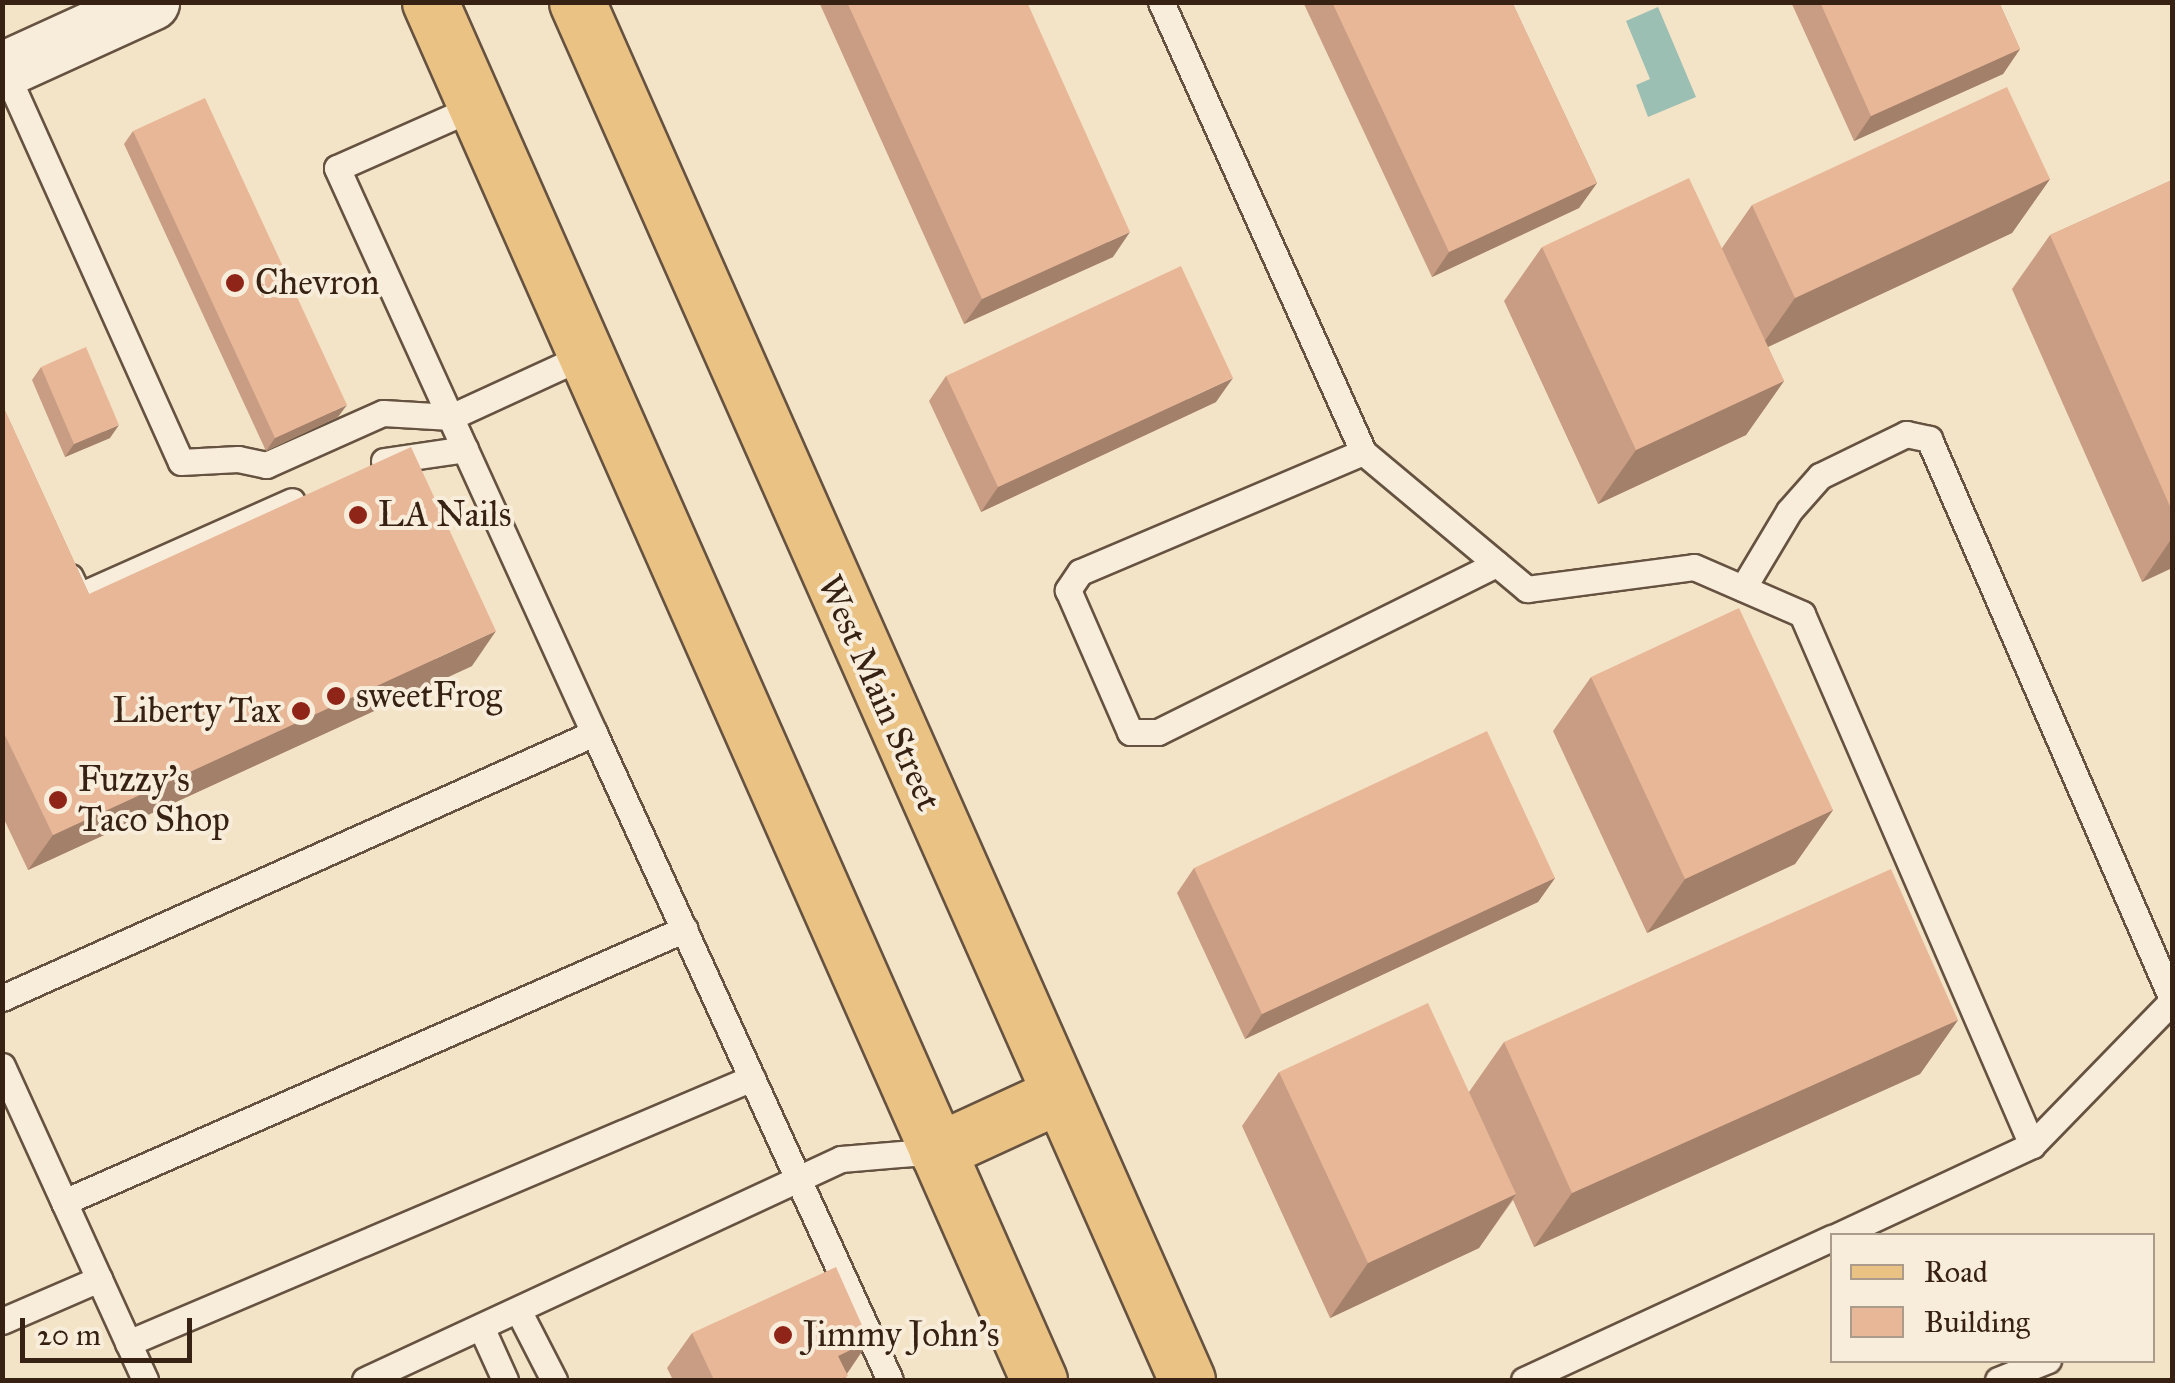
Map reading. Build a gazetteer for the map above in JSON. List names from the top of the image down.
{
  "streets": {
    "main road": ["West Main Street"]
  },
  "places": [
    "Chevron",
    "LA Nails",
    "sweetFrog",
    "Liberty Tax",
    "Fuzzy's Taco Shop",
    "Jimmy John's"
  ],
  "legend": ["Road", "Building"],
  "scale_bar": "20 m"
}
